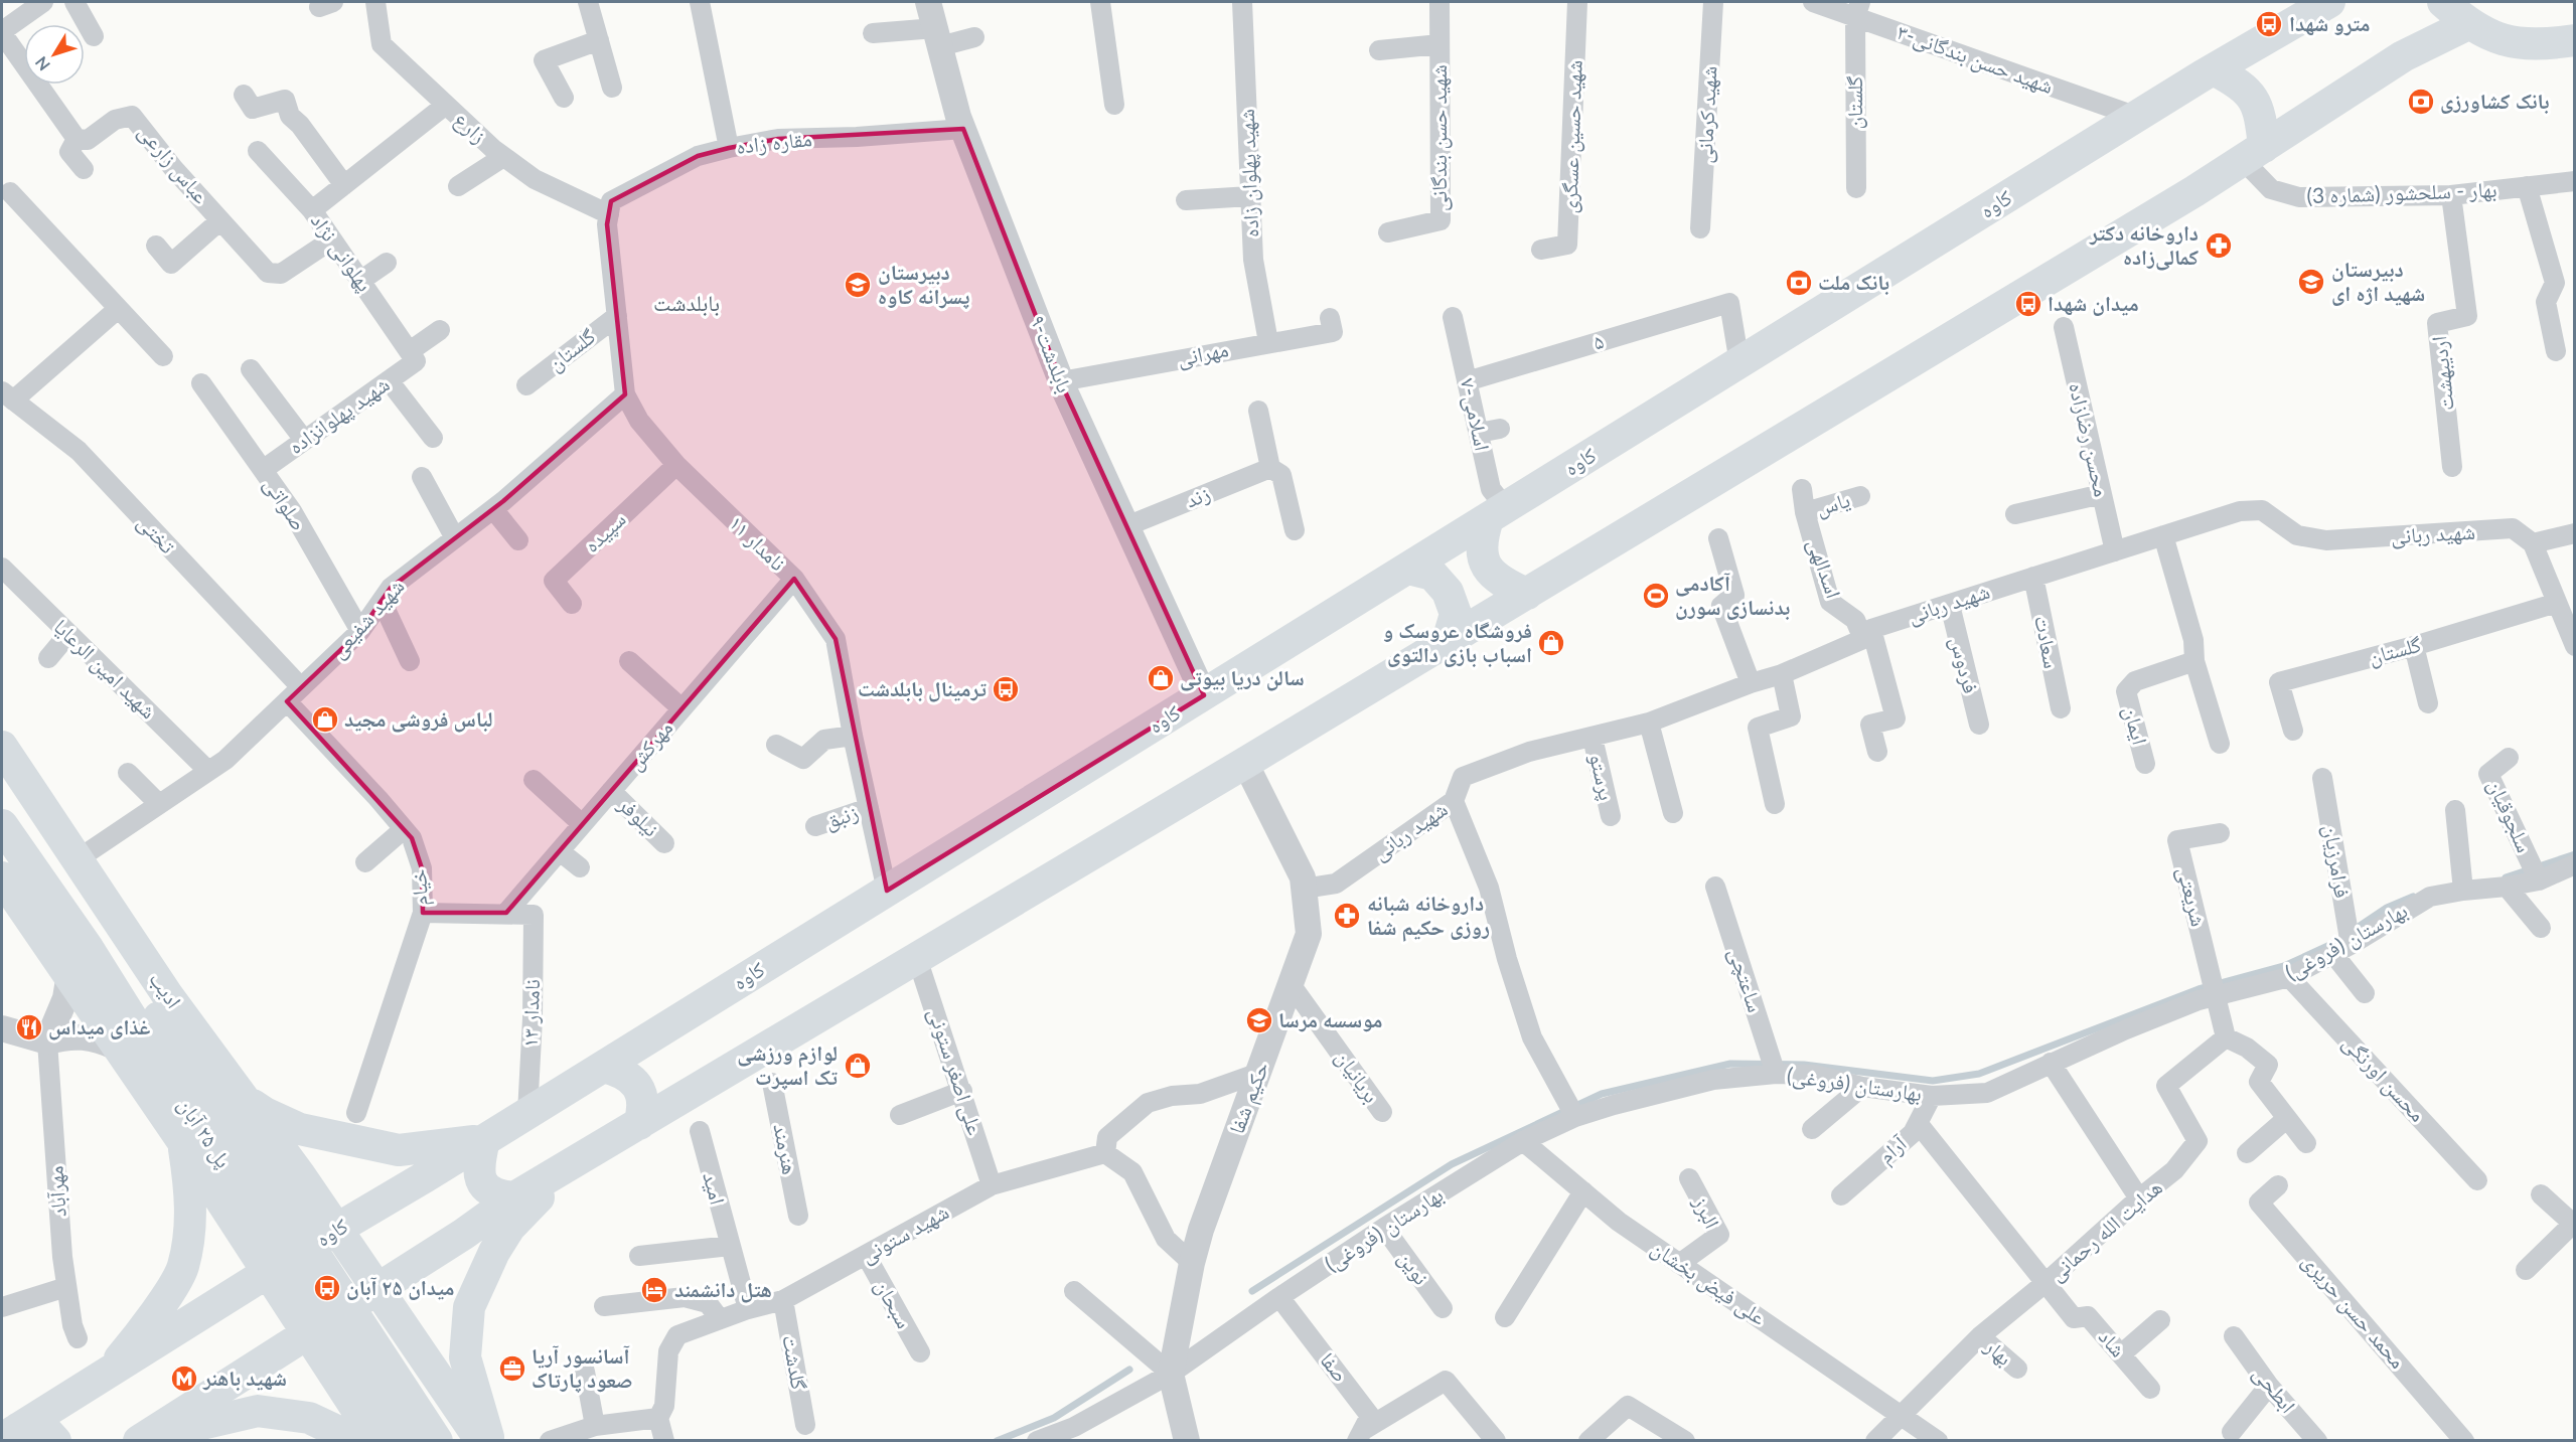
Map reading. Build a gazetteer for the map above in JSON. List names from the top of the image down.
{
  "streets": {
    "main road": ["کاوه", "ادیب", "پل ۲۵ آبان"],
    "street": [
      "۳-شهید حسن بندگانی",
      "گلستان",
      "شهید کرمانی",
      "زارع",
      "شهید حسین عسگری",
      "شهید حسن بندگانی",
      "مقاره زاده",
      "عباس زارعی",
      "شهید پهلوان زاده",
      "بهار - سلحشور (شماره 3)",
      "پهلوانی نژاد",
      "۵",
      "۹-بابلدشت",
      "مهرانی",
      "اردیبهشت",
      "۷-اسلامی",
      "شهید پهلوانزاده",
      "محسن رضازاده",
      "زند",
      "صلواتی",
      "یاس",
      "سپیده",
      "تختی",
      "شهید ربانی",
      "۱۱ نامدار",
      "اسدالهی",
      "شهید شفیعی",
      "سعادت",
      "فردوس",
      "شهید امین الرعایا",
      "ایمان",
      "مهرکش",
      "پرستو",
      "سلجوقیان",
      "نیلوفر",
      "زنبق",
      "فرامرزیان",
      "خیام",
      "شریعتی",
      "بهارستان (فروغی)",
      "ساعتچی",
      "۱۳ نامدار",
      "علی اصغر ستونی",
      "بریانیان",
      "محسن اورنگی",
      "حکیم شفا",
      "هنرمند",
      "آرام",
      "امید",
      "مهرآباد",
      "البرز",
      "هدایت الله رحمانی",
      "شهید ستونی",
      "نوین",
      "علی فیض بخشان",
      "سبحان",
      "محمد حسن حریری",
      "شاد",
      "بهار",
      "گلدشت",
      "صفا",
      "ابطحی"
    ]
  },
  "crossings": [
    ["۳-شهید حسن بندگانی", "گلستان"],
    ["۳-شهید حسن بندگانی", "کاوه"],
    ["گلستان", "۱۱ نامدار"],
    ["زارع", "مقاره زاده"],
    ["زارع", "۱۱ نامدار"],
    ["مقاره زاده", "۹-بابلدشت"],
    ["مقاره زاده", "۱۱ نامدار"],
    ["عباس زارعی", "پهلوانی نژاد"],
    ["شهید پهلوان زاده", "مهرانی"],
    ["بهار - سلحشور (شماره 3)", "اردیبهشت"],
    ["کاوه", "۵"],
    ["کاوه", "۹-بابلدشت"],
    ["کاوه", "۷-اسلامی"],
    ["کاوه", "۱۱ نامدار"],
    ["کاوه", "ادیب"],
    ["کاوه", "۱۳ نامدار"],
    ["پهلوانی نژاد", "شهید پهلوانزاده"],
    ["۵", "۷-اسلامی"],
    ["۹-بابلدشت", "مهرانی"],
    ["۹-بابلدشت", "زند"],
    ["شهید پهلوانزاده", "صلواتی"],
    ["محسن رضازاده", "شهید ربانی"],
    ["صلواتی", "شهید شفیعی"],
    ["یاس", "اسدالهی"],
    ["سپیده", "۱۱ نامدار"],
    ["تختی", "شهید شفیعی"],
    ["تختی", "خیام"],
    ["شهید ربانی", "اسدالهی"],
    ["شهید ربانی", "سعادت"],
    ["شهید ربانی", "فردوس"],
    ["شهید ربانی", "پرستو"],
    ["شهید ربانی", "حکیم شفا"],
    ["۱۱ نامدار", "شهید شفیعی"],
    ["۱۱ نامدار", "مهرکش"],
    ["۱۱ نامدار", "زنبق"],
    ["شهید شفیعی", "شهید امین الرعایا"],
    ["شهید شفیعی", "خیام"],
    ["شهید شفیعی", "ادیب"],
    ["مهرکش", "نیلوفر"],
    ["مهرکش", "۱۳ نامدار"],
    ["سلجوقیان", "بهارستان (فروغی)"],
    ["فرامرزیان", "بهارستان (فروغی)"],
    ["شریعتی", "بهارستان (فروغی)"],
    ["بهارستان (فروغی)", "ساعتچی"],
    ["بهارستان (فروغی)", "محسن اورنگی"],
    ["بهارستان (فروغی)", "حکیم شفا"],
    ["بهارستان (فروغی)", "آرام"],
    ["بهارستان (فروغی)", "نوین"],
    ["بهارستان (فروغی)", "علی فیض بخشان"],
    ["بهارستان (فروغی)", "صفا"],
    ["علی اصغر ستونی", "شهید ستونی"],
    ["بریانیان", "حکیم شفا"],
    ["امید", "شهید ستونی"],
    ["البرز", "علی فیض بخشان"],
    ["هدایت الله رحمانی", "علی فیض بخشان"],
    ["هدایت الله رحمانی", "شاد"],
    ["هدایت الله رحمانی", "بهار"],
    ["شهید ستونی", "سبحان"],
    ["شهید ستونی", "گلدشت"]
  ],
  "districts": ["بابلدشت"],
  "places": {
    "bus stop": [
      "مترو شهدا",
      "میدان شهدا",
      "ترمینال بابلدشت",
      "میدان ۲۵ آبان"
    ],
    "bank": ["بانک کشاورزی", "بانک ملت"],
    "pharmacy": ["داروخانه دکتر کمالی‌زاده", "داروخانه شبانه‌ روزی حکیم شفا"],
    "school or university": ["دبیرستان شهید اژه ای", "دبیرستان پسرانه کاوه", "موسسه مرسا"],
    "sports": ["آکادمی بدنسازی سورن"],
    "shop": [
      "فروشگاه عروسک و اسباب بازی دالتوی",
      "سالن دریا بیوتی",
      "لباس فروشی مجید",
      "لوازم ورزشی تک اسپرت"
    ],
    "restaurant": ["غذای میداس"],
    "hotel": ["هتل دانشمند"],
    "office": ["آسانسور آریا صعود پارتاک"],
    "metro station": ["شهید باهنر"]
  },
  "north": "bottom left"
}
